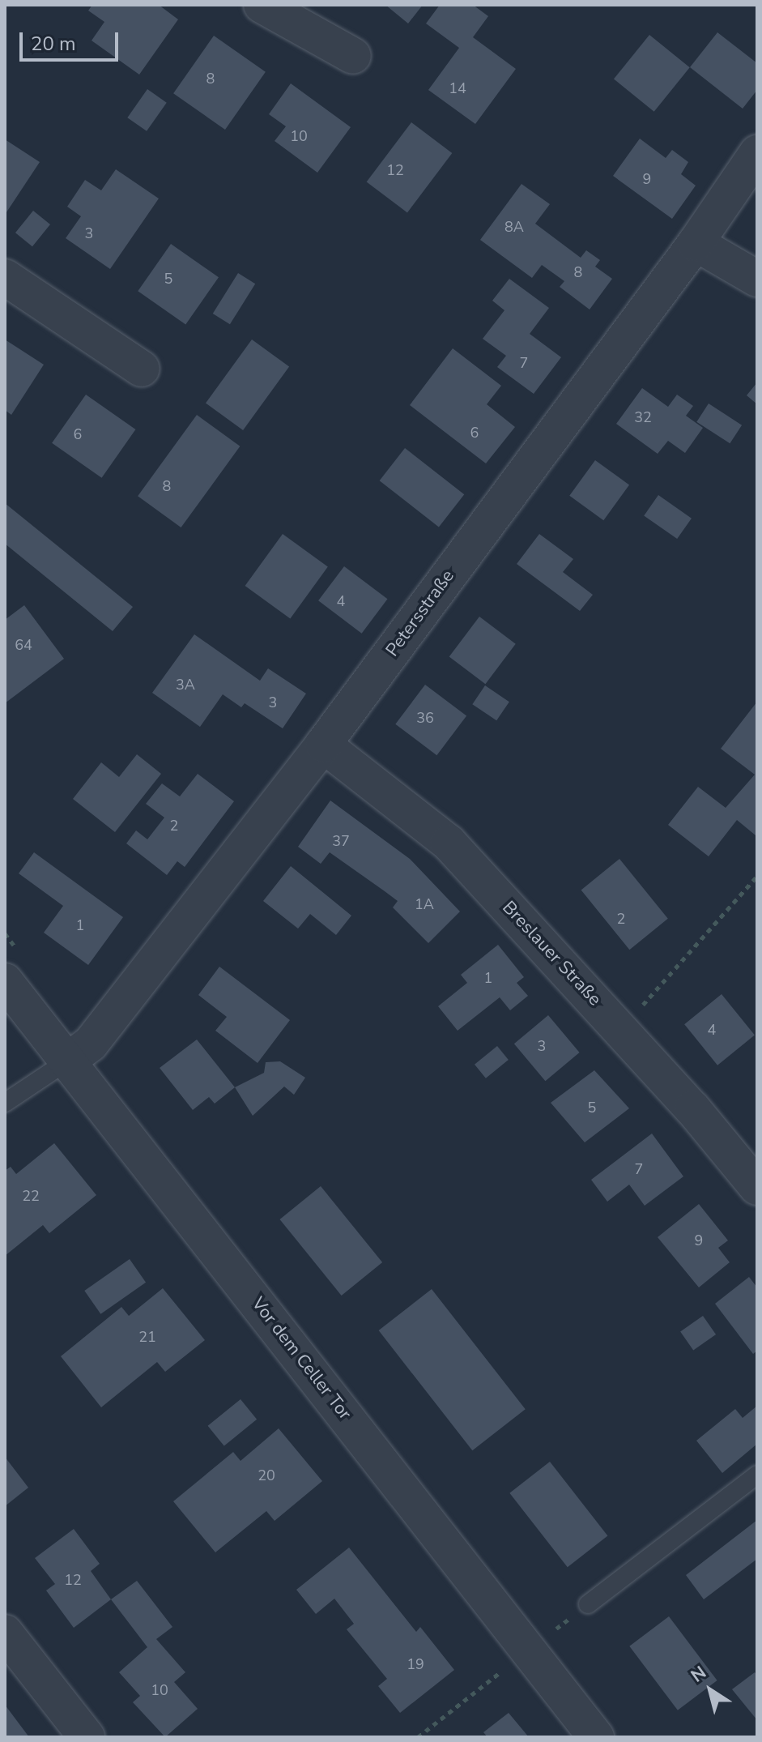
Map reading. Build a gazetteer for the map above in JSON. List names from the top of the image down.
{
  "streets": {
    "street": ["Petersstraße", "Breslauer Straße", "Vor dem Celler Tor"]
  },
  "crossings": [
    ["Petersstraße", "Breslauer Straße"],
    ["Petersstraße", "Vor dem Celler Tor"]
  ],
  "house_numbers": [
    "8",
    "14",
    "10",
    "12",
    "9",
    "8A",
    "3",
    "8",
    "5",
    "7",
    "32",
    "6",
    "6",
    "8",
    "4",
    "64",
    "3A",
    "3",
    "36",
    "2",
    "37",
    "1A",
    "2",
    "1",
    "1",
    "4",
    "3",
    "5",
    "7",
    "22",
    "9",
    "21",
    "20",
    "12",
    "19",
    "10"
  ],
  "scale_bar": "20 m",
  "north": "top left"
}
